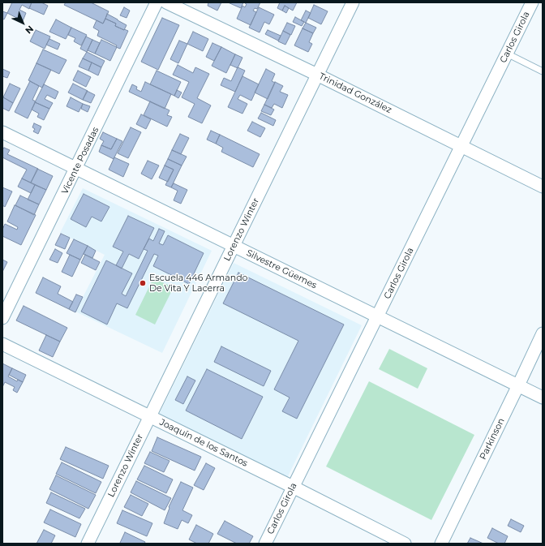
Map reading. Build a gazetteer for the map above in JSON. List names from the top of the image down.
{
  "streets": {
    "street": [
      "Carlos Girola",
      "Trinidad González",
      "Vicente Posadas",
      "Lorenzo Winter",
      "Silvestre Güemes",
      "Parkinson",
      "Joaquín de los Santos"
    ]
  },
  "crossings": [
    ["Carlos Girola", "Trinidad González"],
    ["Carlos Girola", "Silvestre Güemes"],
    ["Carlos Girola", "Joaquín de los Santos"],
    ["Trinidad González", "Lorenzo Winter"],
    ["Vicente Posadas", "Silvestre Güemes"],
    ["Lorenzo Winter", "Silvestre Güemes"],
    ["Lorenzo Winter", "Joaquín de los Santos"],
    ["Silvestre Güemes", "Parkinson"]
  ],
  "places": ["Escuela 446 Armando De Vita Y Lacerra"],
  "north": "bottom right"
}
